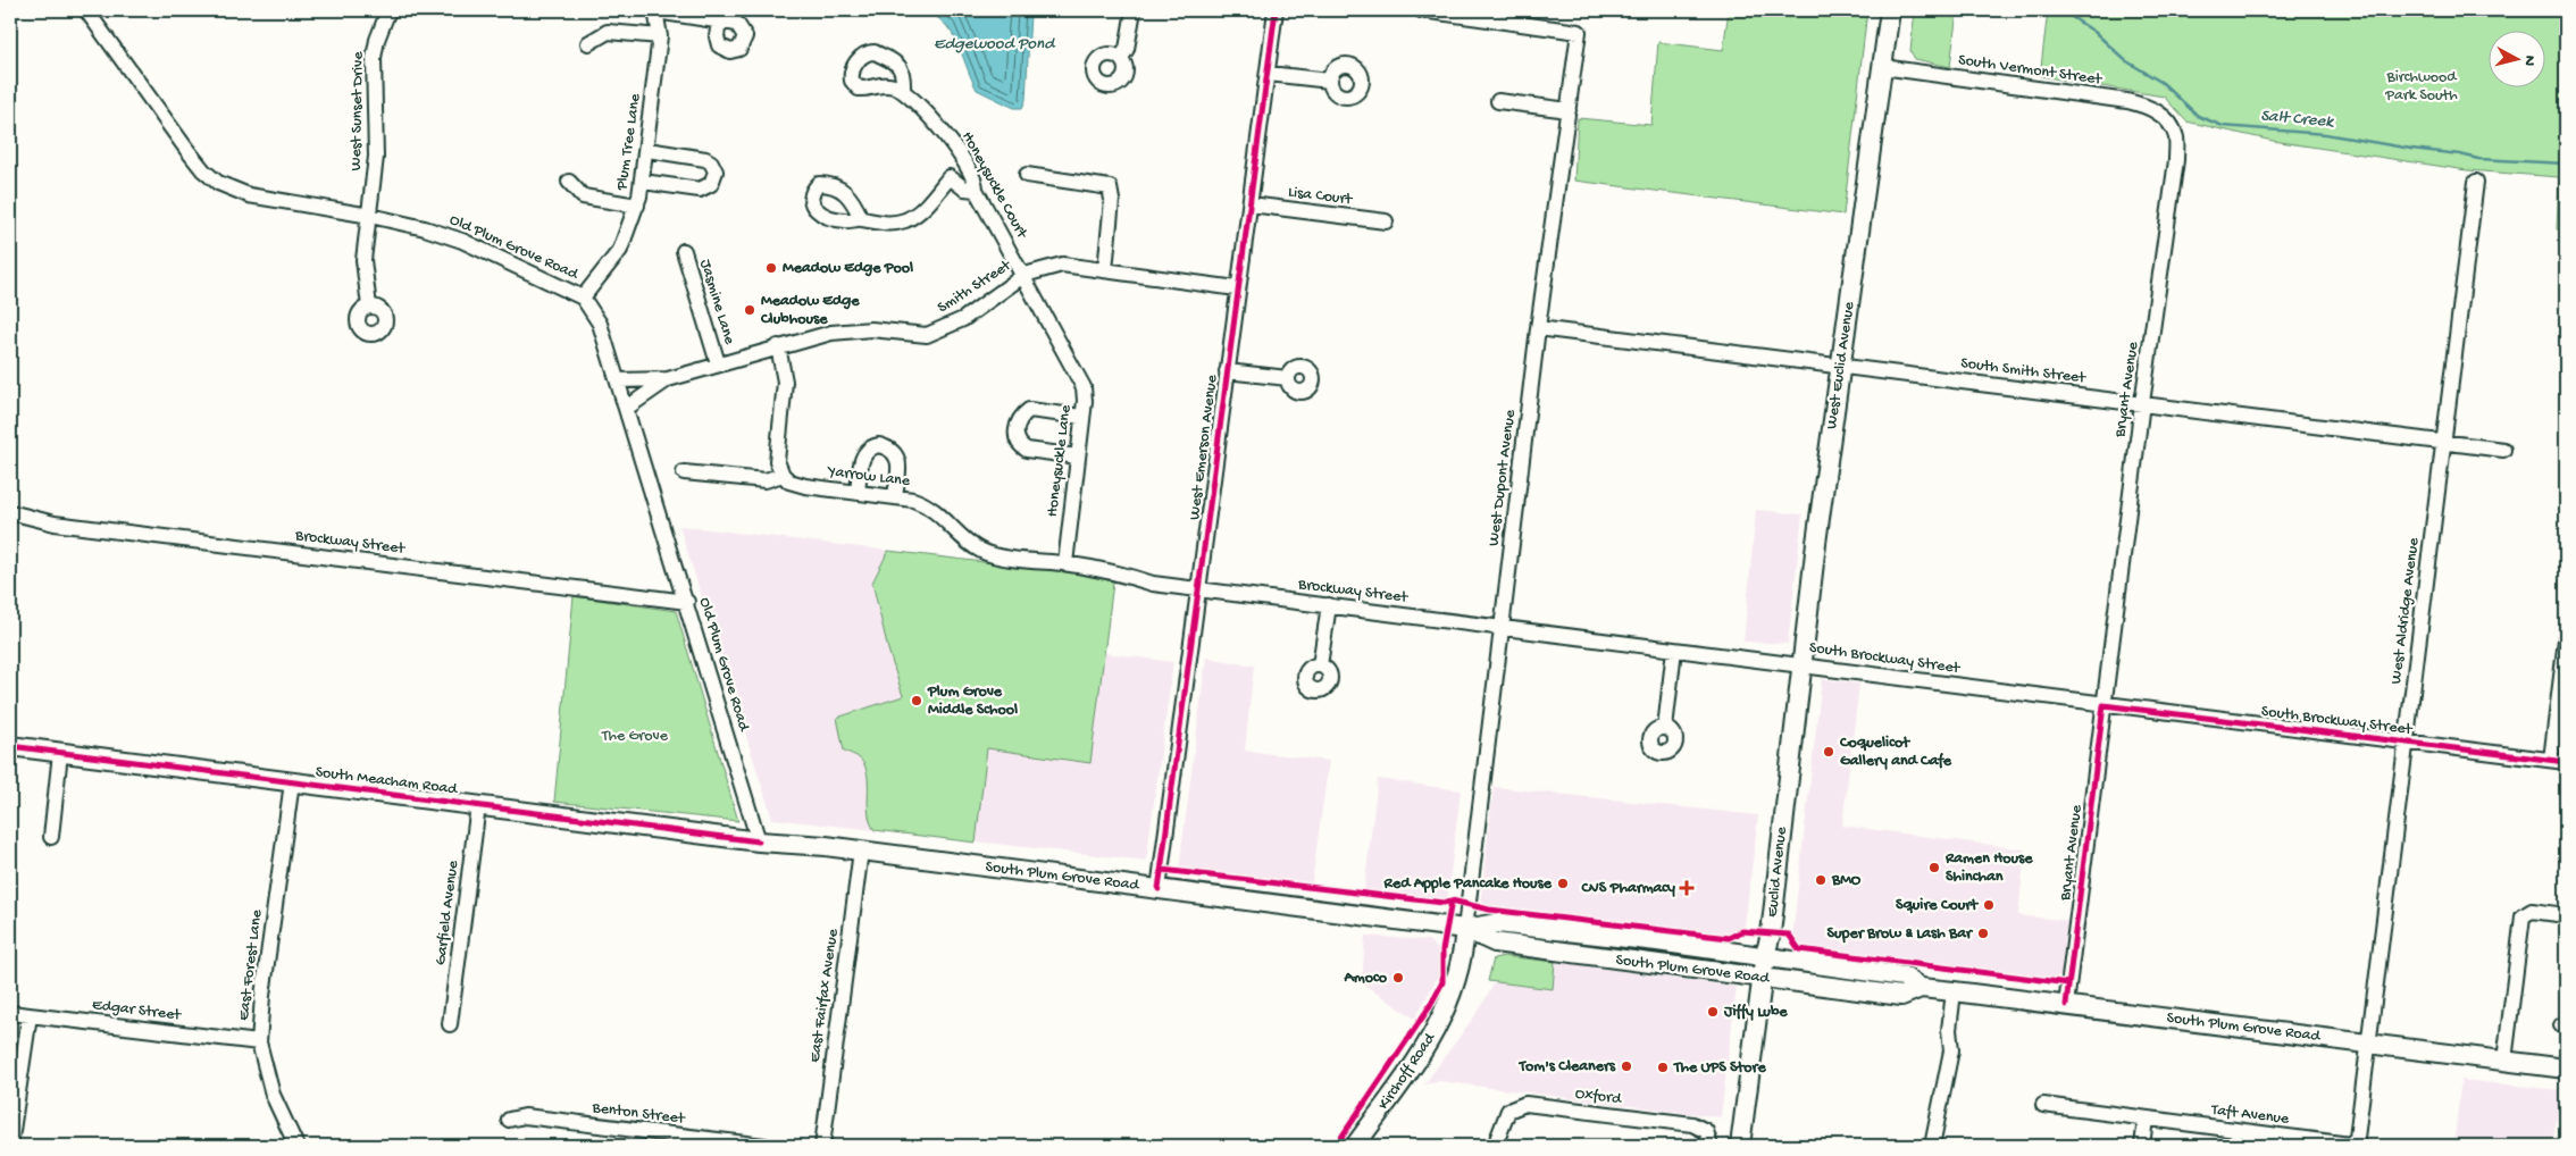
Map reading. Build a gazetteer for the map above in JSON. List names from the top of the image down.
{
  "streets": {
    "main road": [
      "West Euclid Avenue",
      "South Meacham Road",
      "Euclid Avenue",
      "South Plum Grove Road",
      "Kirchoff Road"
    ],
    "street": [
      "South Vermont Street",
      "West Sunset Drive",
      "Plum Tree Lane",
      "Honeysuckle Court",
      "Lisa Court",
      "Old Plum Grove Road",
      "Smith Street",
      "Jasmine Lane",
      "South Smith Street",
      "Bryant Avenue",
      "West Emerson Avenue",
      "Honeysuckle Lane",
      "Yarrow Lane",
      "West Dupont Avenue",
      "Brockway Street",
      "West Aldridge Avenue",
      "South Brockway Street",
      "Garfield Avenue",
      "East Forest Lane",
      "East Fairfax Avenue",
      "Edgar Street",
      "Oxford",
      "Benton Street",
      "Taft Avenue"
    ]
  },
  "crossings": [
    ["South Vermont Street", "West Euclid Avenue"],
    ["South Vermont Street", "Bryant Avenue"],
    ["West Sunset Drive", "Old Plum Grove Road"],
    ["Plum Tree Lane", "Old Plum Grove Road"],
    ["Honeysuckle Court", "Smith Street"],
    ["Honeysuckle Court", "Honeysuckle Lane"],
    ["Lisa Court", "West Emerson Avenue"],
    ["Old Plum Grove Road", "Smith Street"],
    ["Old Plum Grove Road", "Brockway Street"],
    ["Old Plum Grove Road", "South Meacham Road"],
    ["Old Plum Grove Road", "South Plum Grove Road"],
    ["Smith Street", "Jasmine Lane"],
    ["Smith Street", "West Emerson Avenue"],
    ["Smith Street", "Honeysuckle Lane"],
    ["West Euclid Avenue", "South Smith Street"],
    ["West Euclid Avenue", "South Brockway Street"],
    ["West Euclid Avenue", "Euclid Avenue"],
    ["South Smith Street", "Bryant Avenue"],
    ["South Smith Street", "West Dupont Avenue"],
    ["South Smith Street", "West Aldridge Avenue"],
    ["Bryant Avenue", "South Brockway Street"],
    ["Bryant Avenue", "South Plum Grove Road"],
    ["West Emerson Avenue", "Yarrow Lane"],
    ["West Emerson Avenue", "Brockway Street"],
    ["West Emerson Avenue", "South Plum Grove Road"],
    ["Honeysuckle Lane", "Yarrow Lane"],
    ["Yarrow Lane", "Brockway Street"],
    ["West Dupont Avenue", "Brockway Street"],
    ["West Dupont Avenue", "South Brockway Street"],
    ["West Dupont Avenue", "South Plum Grove Road"],
    ["West Dupont Avenue", "Kirchoff Road"],
    ["Brockway Street", "South Brockway Street"],
    ["West Aldridge Avenue", "South Brockway Street"],
    ["West Aldridge Avenue", "South Plum Grove Road"],
    ["West Aldridge Avenue", "Taft Avenue"],
    ["South Brockway Street", "Euclid Avenue"],
    ["South Meacham Road", "South Plum Grove Road"],
    ["South Meacham Road", "Garfield Avenue"],
    ["South Meacham Road", "East Forest Lane"],
    ["Euclid Avenue", "South Plum Grove Road"],
    ["South Plum Grove Road", "East Fairfax Avenue"],
    ["South Plum Grove Road", "Kirchoff Road"],
    ["South Plum Grove Road", "Taft Avenue"],
    ["East Forest Lane", "Edgar Street"]
  ],
  "water": ["Edgewood Pond", "Salt Creek"],
  "parks": ["Birchwood Park South", "The Grove"],
  "places": {
    "other": [
      "Meadow Edge Pool",
      "Meadow Edge Clubhouse",
      "Plum Grove Middle School",
      "Coquelicot Gallery and Cafe",
      "Ramen House Shinchan",
      "BMO",
      "Red Apple Pancake House",
      "Squire Court",
      "Super Brow & Lash Bar",
      "Amoco",
      "Jiffy Lube",
      "Tom's Cleaners",
      "The UPS Store"
    ],
    "health": ["CVS Pharmacy"]
  },
  "north": "right"
}
